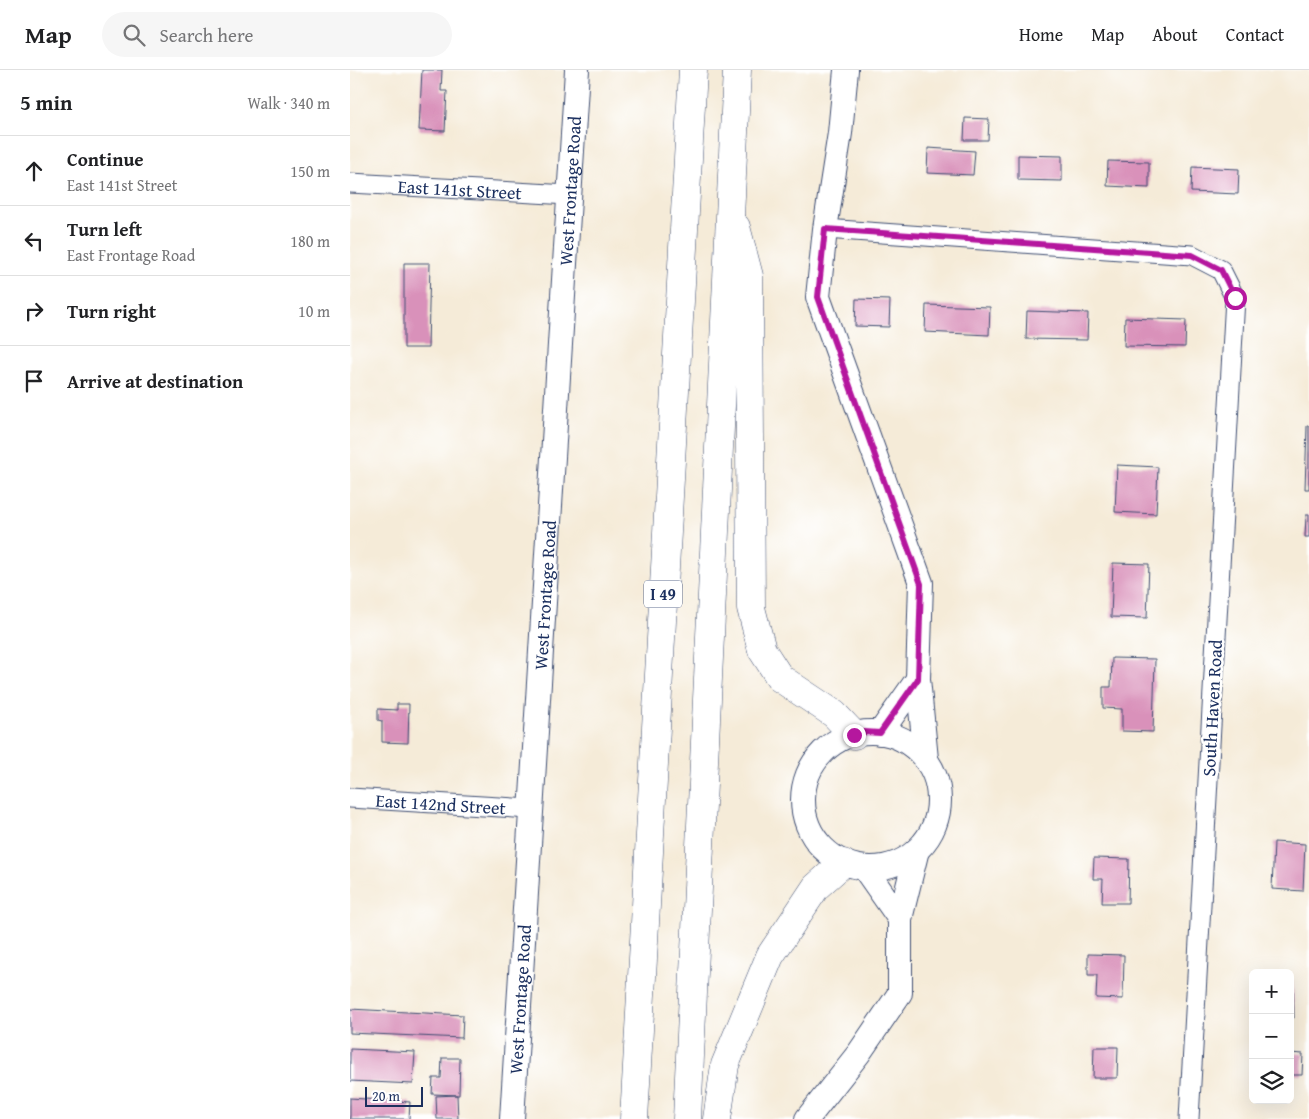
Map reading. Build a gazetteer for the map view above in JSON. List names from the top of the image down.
{
  "streets": {
    "highway": ["I 49"],
    "street": [
      "East 141st Street",
      "West Frontage Road",
      "South Haven Road",
      "East 142nd Street"
    ]
  },
  "crossings": [
    ["East 141st Street", "West Frontage Road"],
    ["West Frontage Road", "East 142nd Street"]
  ],
  "scale_bar": "20 m",
  "page": {
    "header": "Map",
    "search": "Search here",
    "nav": [
      "Home",
      "Map",
      "About",
      "Contact"
    ],
    "heading": ["5 min", "Walk · 340 m"],
    "list": [
      ["Continue", "East 141st Street", "150 m"],
      ["Turn left", "East Frontage Road", "180 m"],
      ["Turn right", "10 m"],
      "Arrive at destination"
    ],
    "map_buttons": ["+", "−"],
    "scale": "20 m"
  }
}
